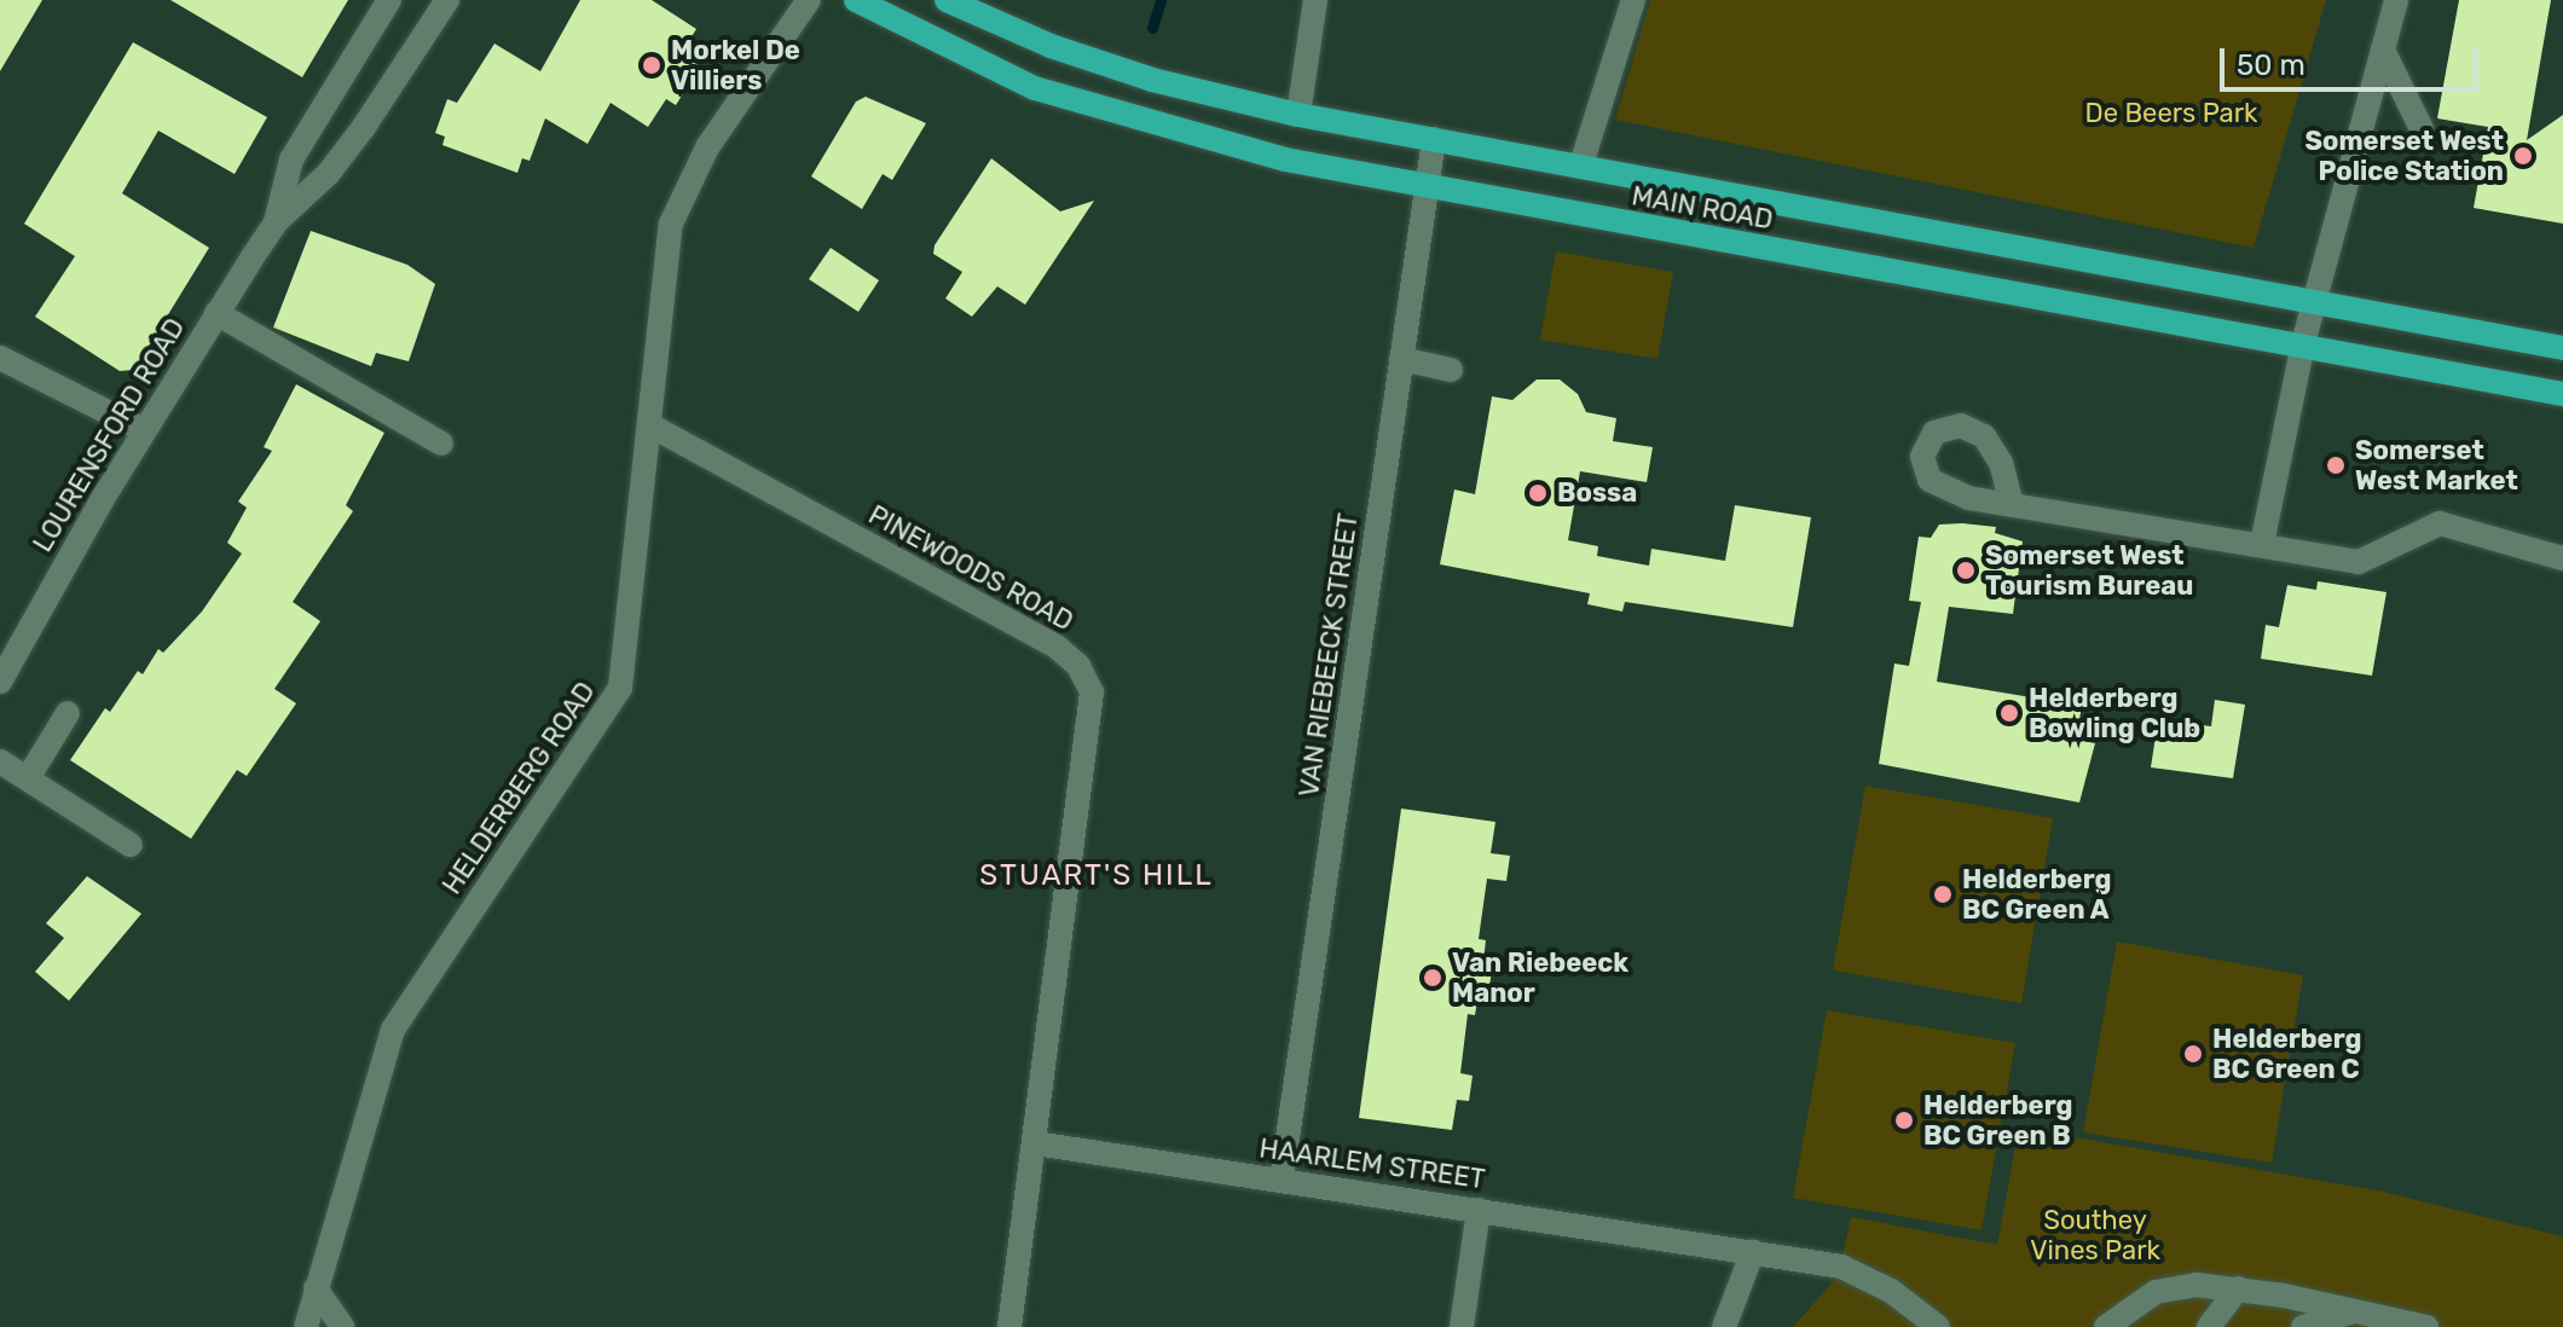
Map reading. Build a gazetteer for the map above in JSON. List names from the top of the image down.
{
  "streets": {
    "main road": ["MAIN ROAD"],
    "street": [
      "LOURENSFORD ROAD",
      "PINEWOODS ROAD",
      "VAN RIEBEECK STREET",
      "HELDERBERG ROAD",
      "HAARLEM STREET"
    ]
  },
  "crossings": [
    ["MAIN ROAD", "VAN RIEBEECK STREET"],
    ["PINEWOODS ROAD", "HELDERBERG ROAD"],
    ["PINEWOODS ROAD", "HAARLEM STREET"],
    ["VAN RIEBEECK STREET", "HAARLEM STREET"]
  ],
  "districts": ["STUART'S HILL"],
  "parks": ["De Beers Park", "Southey Vines Park"],
  "places": [
    "Morkel De Villiers",
    "Somerset West Police Station",
    "Somerset West Market",
    "Bossa",
    "Somerset West Tourism Bureau",
    "Helderberg Bowling Club",
    "Helderberg BC Green A",
    "Van Riebeeck Manor",
    "Helderberg BC Green C",
    "Helderberg BC Green B"
  ],
  "scale_bar": "50 m"
}
